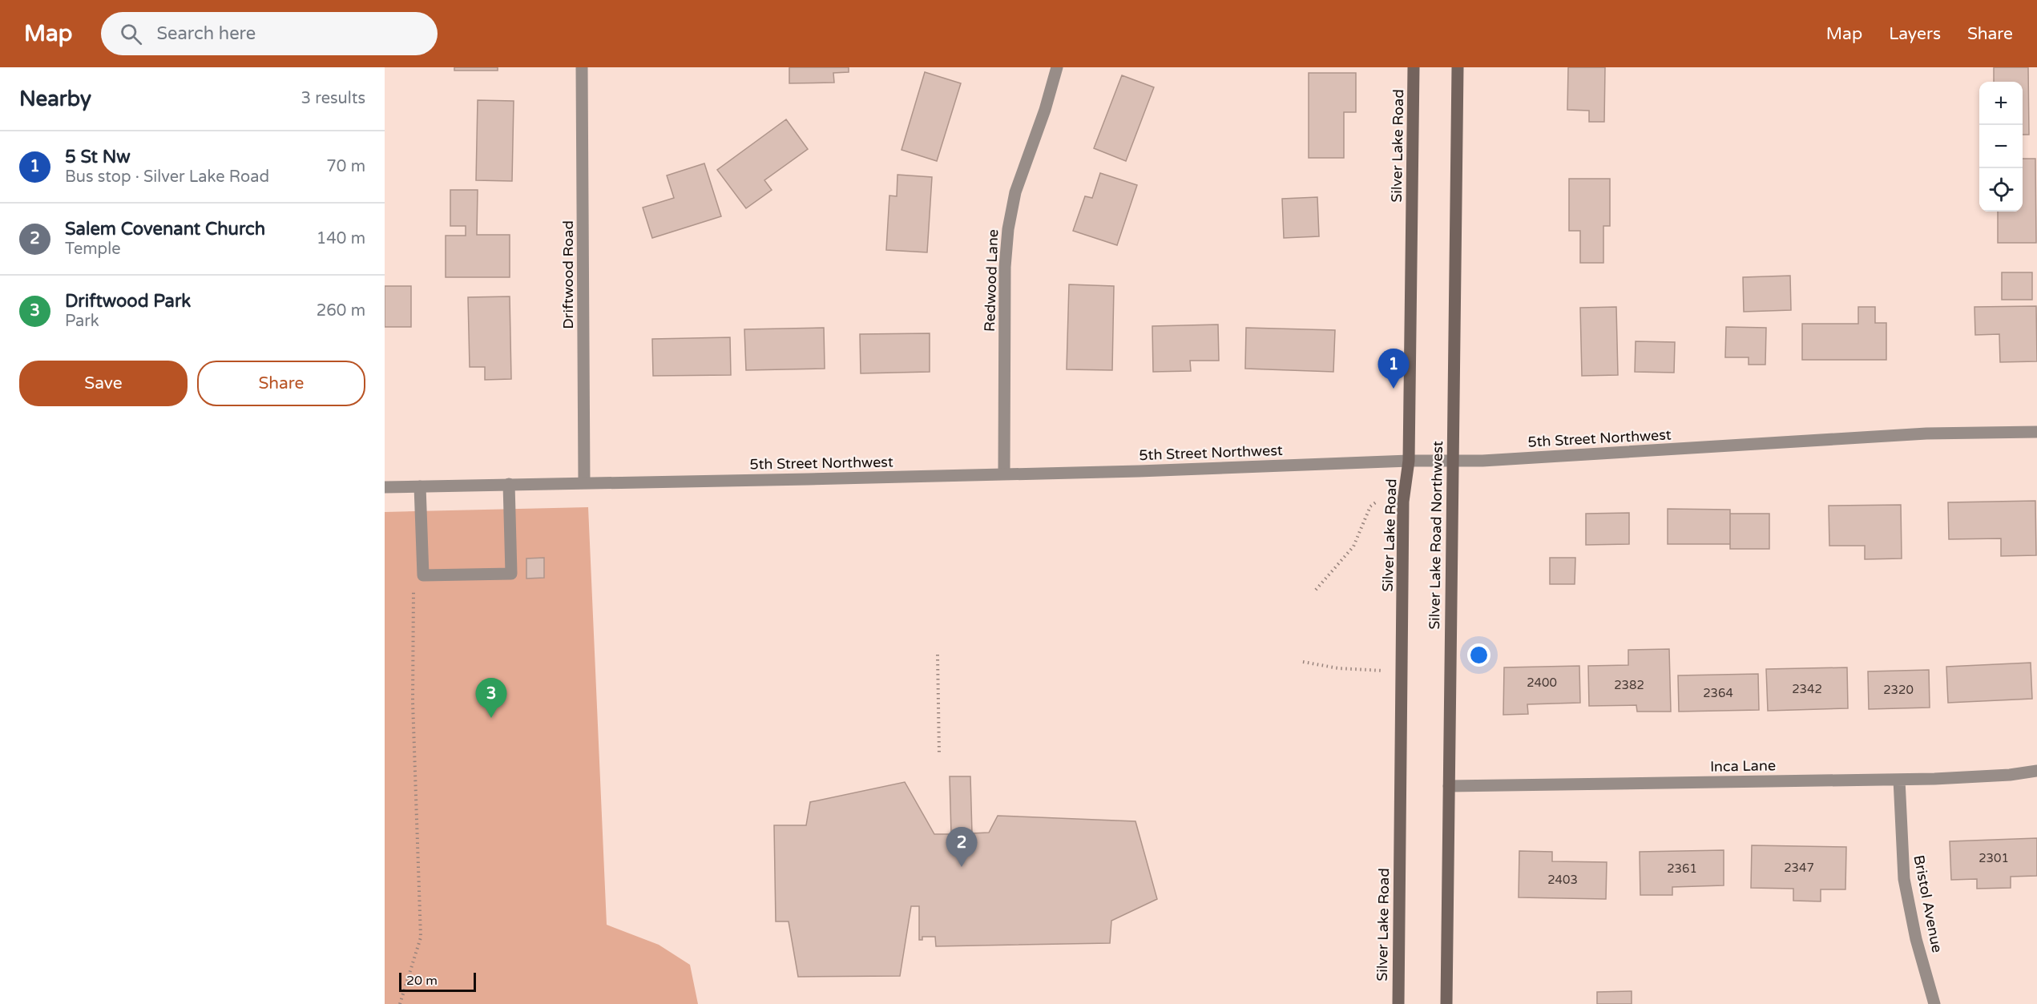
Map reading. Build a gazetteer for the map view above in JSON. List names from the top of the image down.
{
  "streets": {
    "main road": ["Silver Lake Road", "Silver Lake Road Northwest"],
    "street": [
      "Driftwood Road",
      "Redwood Lane",
      "5th Street Northwest",
      "Inca Lane",
      "Bristol Avenue"
    ]
  },
  "crossings": [
    ["Silver Lake Road", "5th Street Northwest"],
    ["Driftwood Road", "5th Street Northwest"],
    ["Redwood Lane", "5th Street Northwest"],
    ["5th Street Northwest", "Silver Lake Road Northwest"],
    ["Silver Lake Road Northwest", "Inca Lane"],
    ["Inca Lane", "Bristol Avenue"]
  ],
  "house_numbers": [
    "2400",
    "2382",
    "2342",
    "2320",
    "2364",
    "2301",
    "2347",
    "2361",
    "2403"
  ],
  "scale_bar": "20 m",
  "page": {
    "header": "Map",
    "search": "Search here",
    "nav": ["Map", "Layers", "Share"],
    "heading": ["Nearby", "3 results"],
    "map_buttons": ["+", "−"],
    "list": [
      {
        "mark": "1",
        "name": "5 St Nw",
        "note": "Bus stop · Silver Lake Road",
        "value": "70 m"
      },
      {
        "mark": "2",
        "name": "Salem Covenant Church",
        "note": "Temple",
        "value": "140 m"
      },
      {
        "mark": "3",
        "name": "Driftwood Park",
        "note": "Park",
        "value": "260 m"
      }
    ],
    "buttons": ["Save", "Share"],
    "pins": ["1", "3", "2"],
    "scale": "20 m"
  }
}
